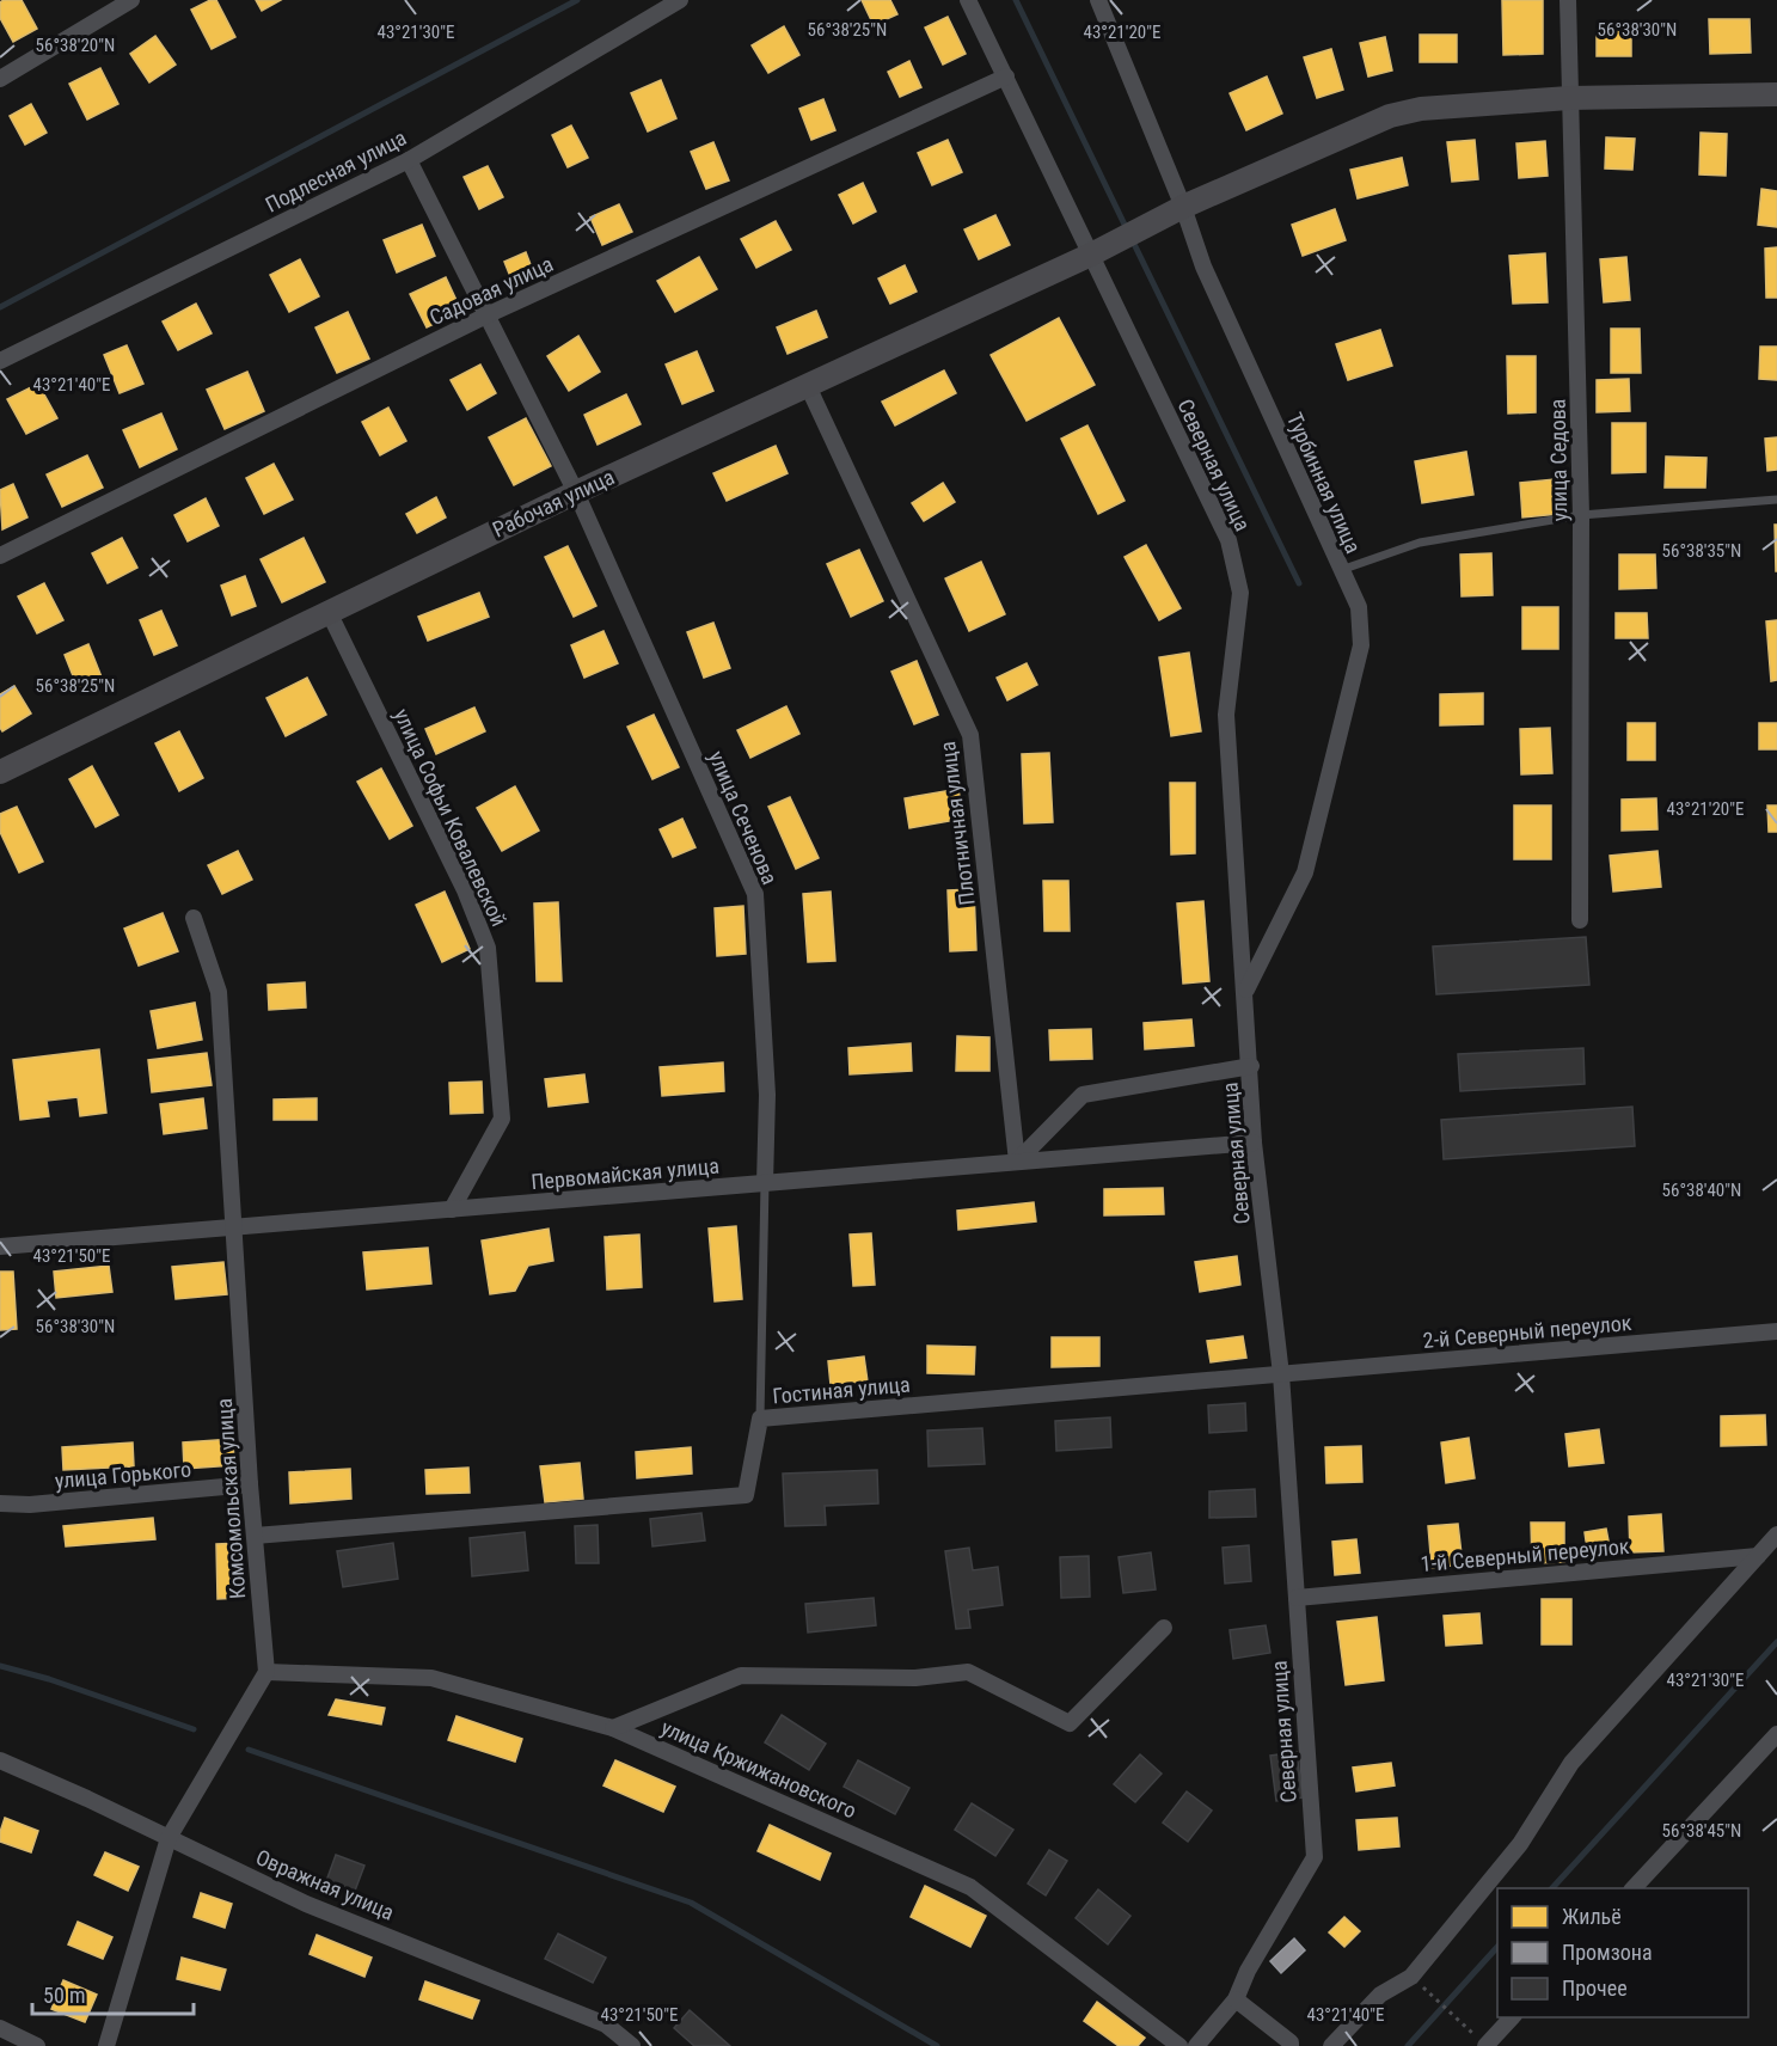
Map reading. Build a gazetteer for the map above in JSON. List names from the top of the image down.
{
  "streets": {
    "street": [
      "Подлесная улица",
      "Садовая улица",
      "улица Седова",
      "Северная улица",
      "Турбинная улица",
      "Рабочая улица",
      "улица Софьи Ковалевской",
      "улица Сеченова",
      "Плотничная улица",
      "Первомайская улица",
      "2-й Северный переулок",
      "Гостиная улица",
      "улица Горького",
      "Комсомольская улица",
      "1-й Северный переулок",
      "улица Кржижановского",
      "Овражная улица"
    ]
  },
  "crossings": [
    ["Подлесная улица", "улица Сеченова"],
    ["Садовая улица", "Северная улица"],
    ["Садовая улица", "улица Сеченова"],
    ["улица Седова", "Рабочая улица"],
    ["Северная улица", "Турбинная улица"],
    ["Северная улица", "Рабочая улица"],
    ["Северная улица", "Первомайская улица"],
    ["Северная улица", "2-й Северный переулок"],
    ["Северная улица", "Гостиная улица"],
    ["Северная улица", "1-й Северный переулок"],
    ["Турбинная улица", "Рабочая улица"],
    ["Рабочая улица", "улица Софьи Ковалевской"],
    ["Рабочая улица", "улица Сеченова"],
    ["Рабочая улица", "Плотничная улица"],
    ["улица Софьи Ковалевской", "Первомайская улица"],
    ["улица Сеченова", "Первомайская улица"],
    ["Плотничная улица", "Первомайская улица"],
    ["Первомайская улица", "Комсомольская улица"],
    ["2-й Северный переулок", "Гостиная улица"],
    ["Гостиная улица", "Комсомольская улица"],
    ["улица Горького", "Комсомольская улица"],
    ["Комсомольская улица", "улица Кржижановского"]
  ],
  "legend": ["Жильё", "Промзона", "Прочее"],
  "scale_bar": "50 m",
  "coordinates": [
    "56°38'25\"N",
    "56°38'30\"N",
    "43°21'30\"E",
    "43°21'20\"E",
    "56°38'20\"N",
    "43°21'40\"E",
    "56°38'35\"N",
    "56°38'40\"N",
    "43°21'50\"E",
    "56°38'45\"N"
  ]
}
